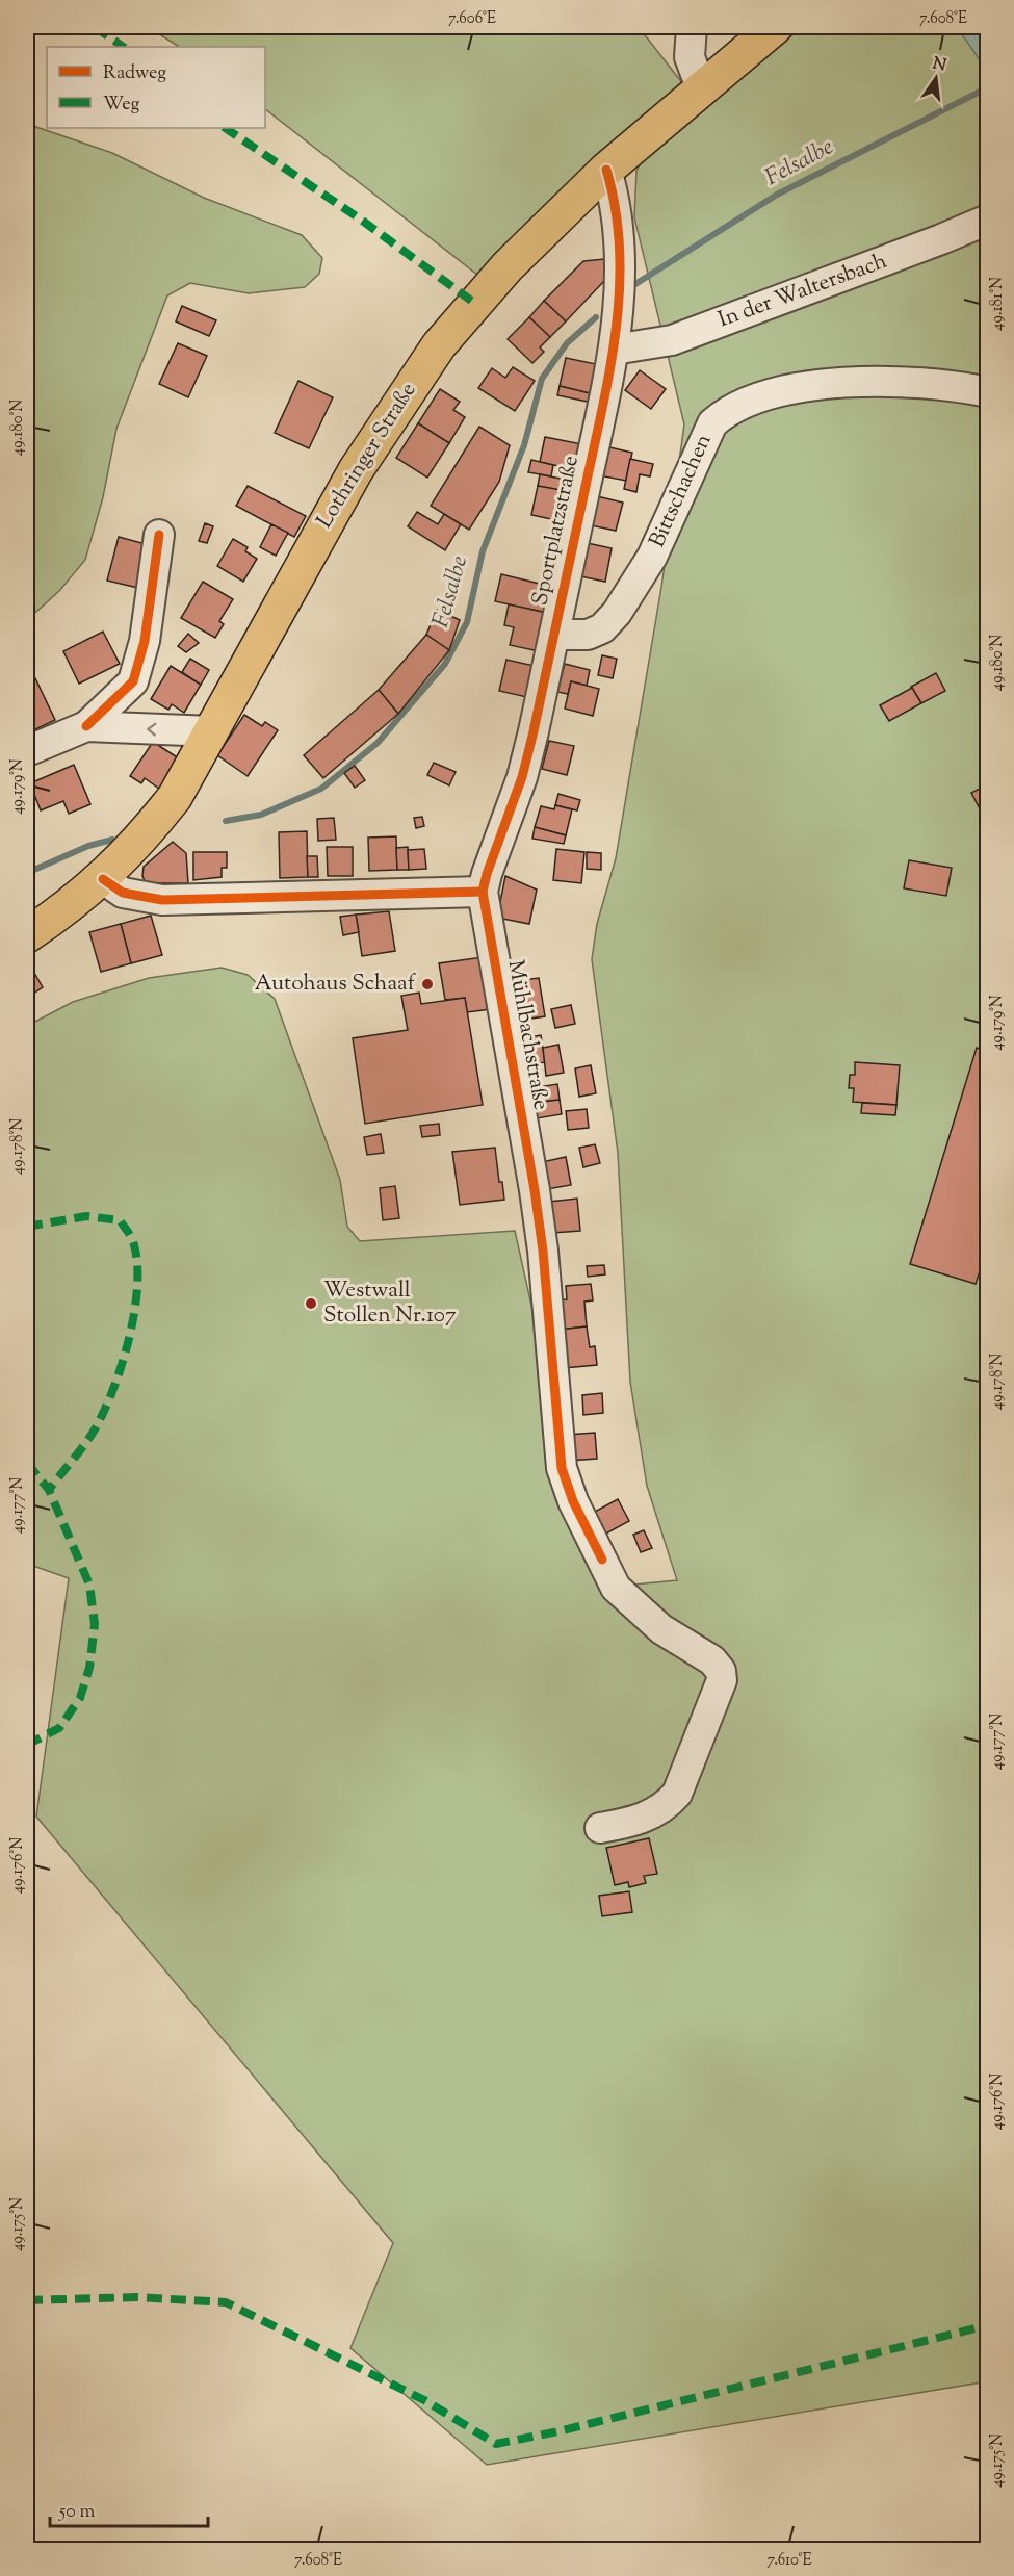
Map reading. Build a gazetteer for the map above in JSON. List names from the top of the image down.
{
  "streets": {
    "main road": ["Lothringer Straße"],
    "street": [
      "In der Waltersbach",
      "Bittschachen",
      "Sportplatzstraße",
      "Mühlbachstraße"
    ]
  },
  "crossings": [
    ["In der Waltersbach", "Sportplatzstraße"],
    ["Lothringer Straße", "Sportplatzstraße"],
    ["Bittschachen", "Sportplatzstraße"],
    ["Sportplatzstraße", "Mühlbachstraße"]
  ],
  "water": ["Felsalbe"],
  "places": ["Autohaus Schaaf", "Westwall Stollen Nr.107"],
  "legend": ["Radweg", "Weg"],
  "scale_bar": "50 m",
  "north": "top",
  "coordinates": [
    "7.606°E",
    "7.608°E",
    "49.181°N",
    "49.180°N",
    "49.179°N",
    "49.178°N",
    "49.177°N",
    "49.176°N",
    "49.175°N",
    "7.610°E"
  ]
}
